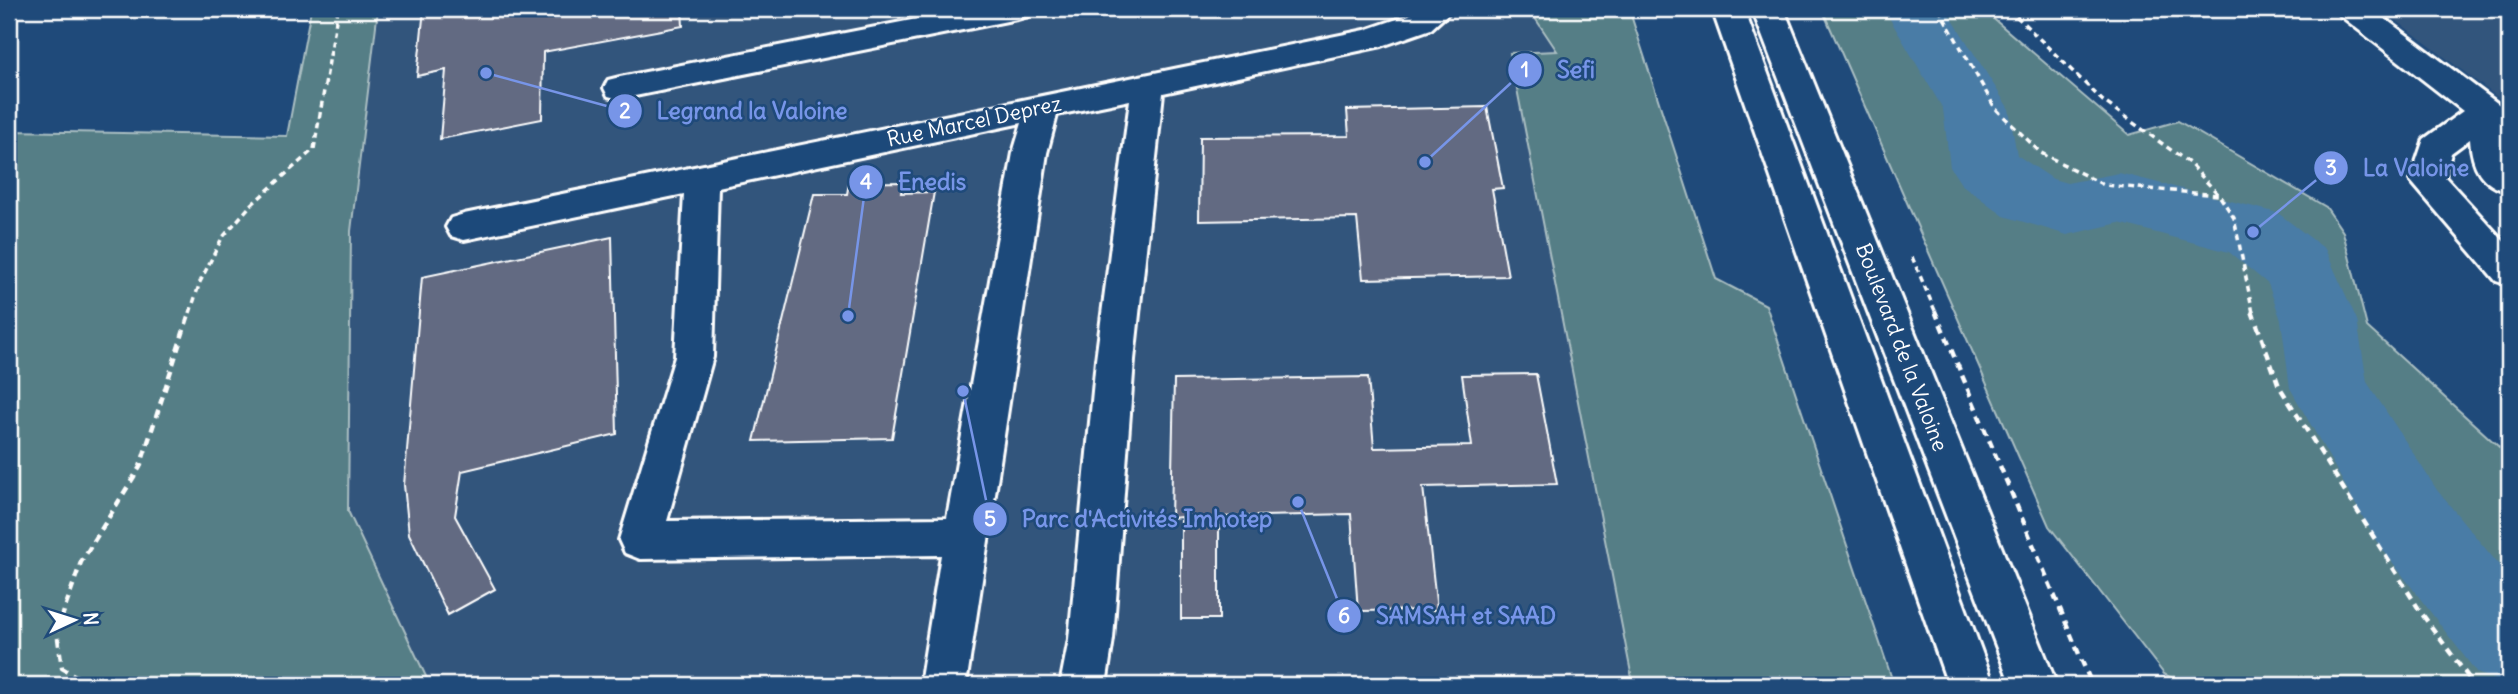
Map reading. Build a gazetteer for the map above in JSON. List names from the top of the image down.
{
  "streets": {
    "street": ["Rue Marcel Deprez", "Boulevard de la Valoine"]
  },
  "places": [
    "Legrand la Valoine",
    "Sefi",
    "La Valoine",
    "Enedis",
    "Parc d'Activités Imhotep",
    "SAMSAH et SAAD"
  ],
  "north": "right"
}
